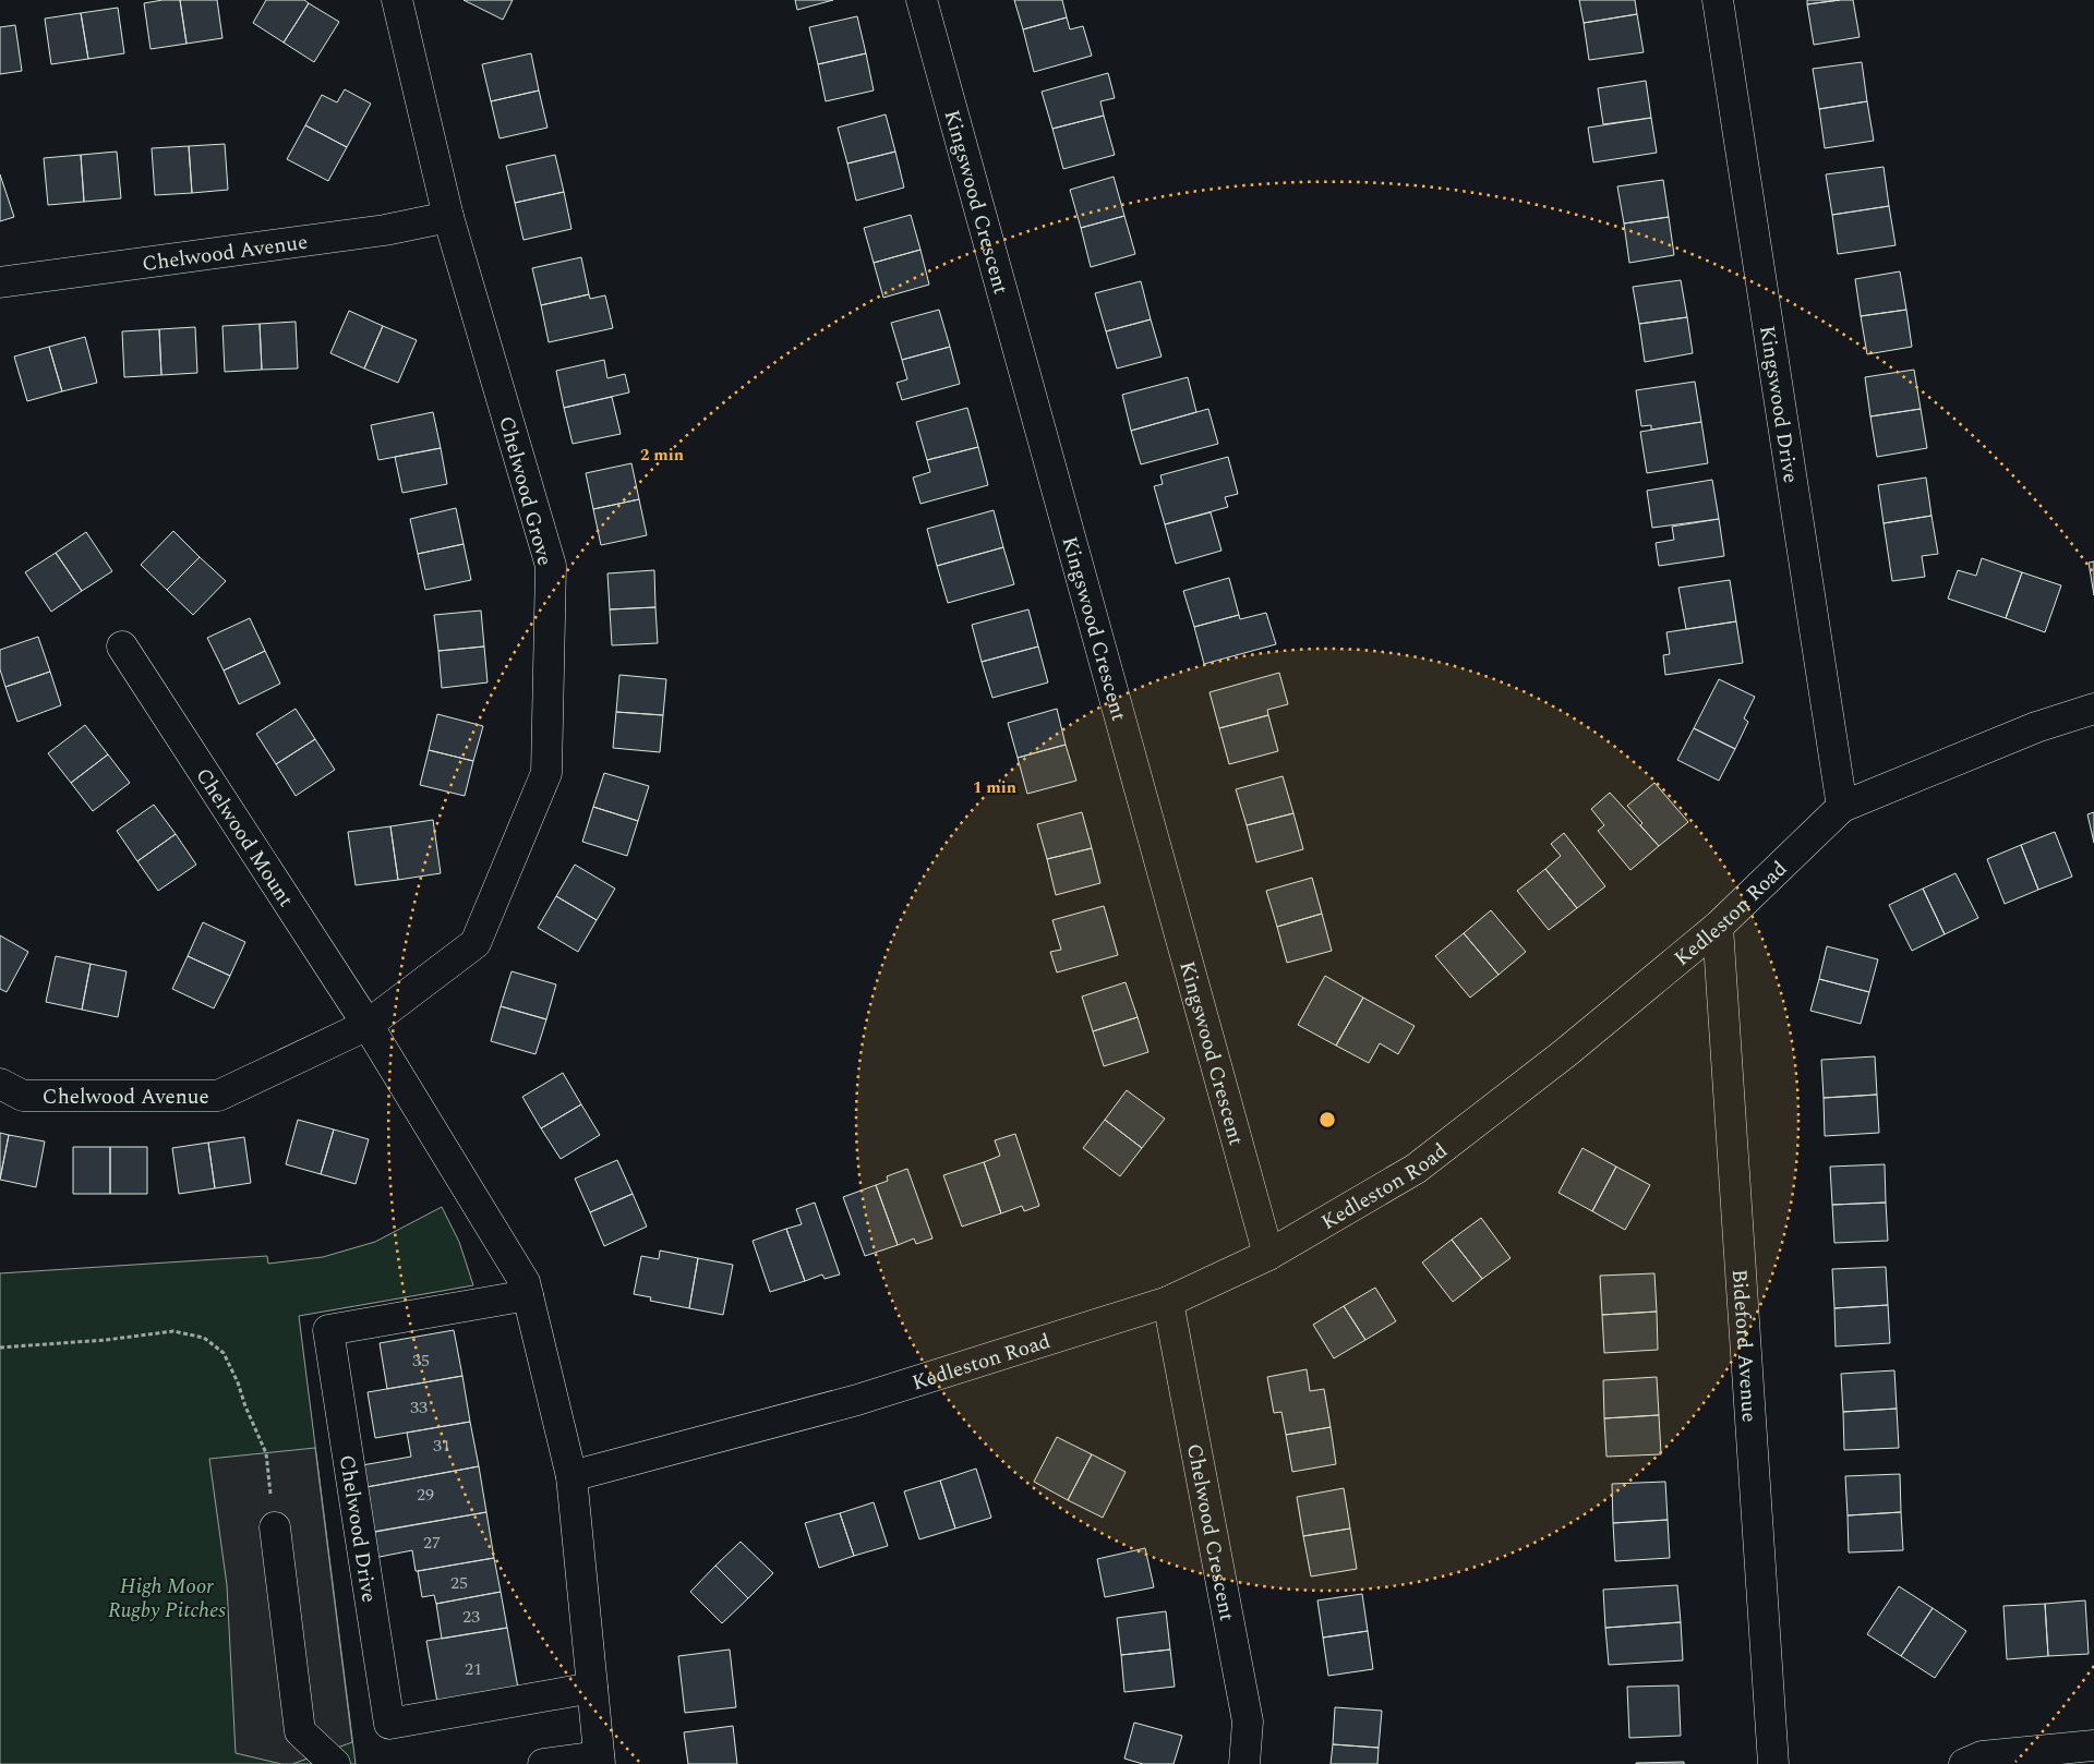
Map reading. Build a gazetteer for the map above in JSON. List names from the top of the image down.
{
  "streets": {
    "street": [
      "Kingswood Crescent",
      "Chelwood Avenue",
      "Kingswood Drive",
      "Chelwood Grove",
      "Chelwood Mount",
      "Kedleston Road",
      "Bideford Avenue",
      "Chelwood Drive",
      "Chelwood Crescent"
    ]
  },
  "crossings": [
    ["Kingswood Crescent", "Kedleston Road"],
    ["Chelwood Avenue", "Chelwood Grove"],
    ["Chelwood Avenue", "Chelwood Mount"],
    ["Kingswood Drive", "Kedleston Road"],
    ["Chelwood Grove", "Chelwood Mount"],
    ["Kedleston Road", "Bideford Avenue"],
    ["Kedleston Road", "Chelwood Crescent"]
  ],
  "parks": ["High Moor Rugby Pitches"],
  "house_numbers": [
    "35",
    "33",
    "31",
    "29",
    "27",
    "25",
    "23",
    "21"
  ],
  "rings": ["2 min", "1 min"]
}
